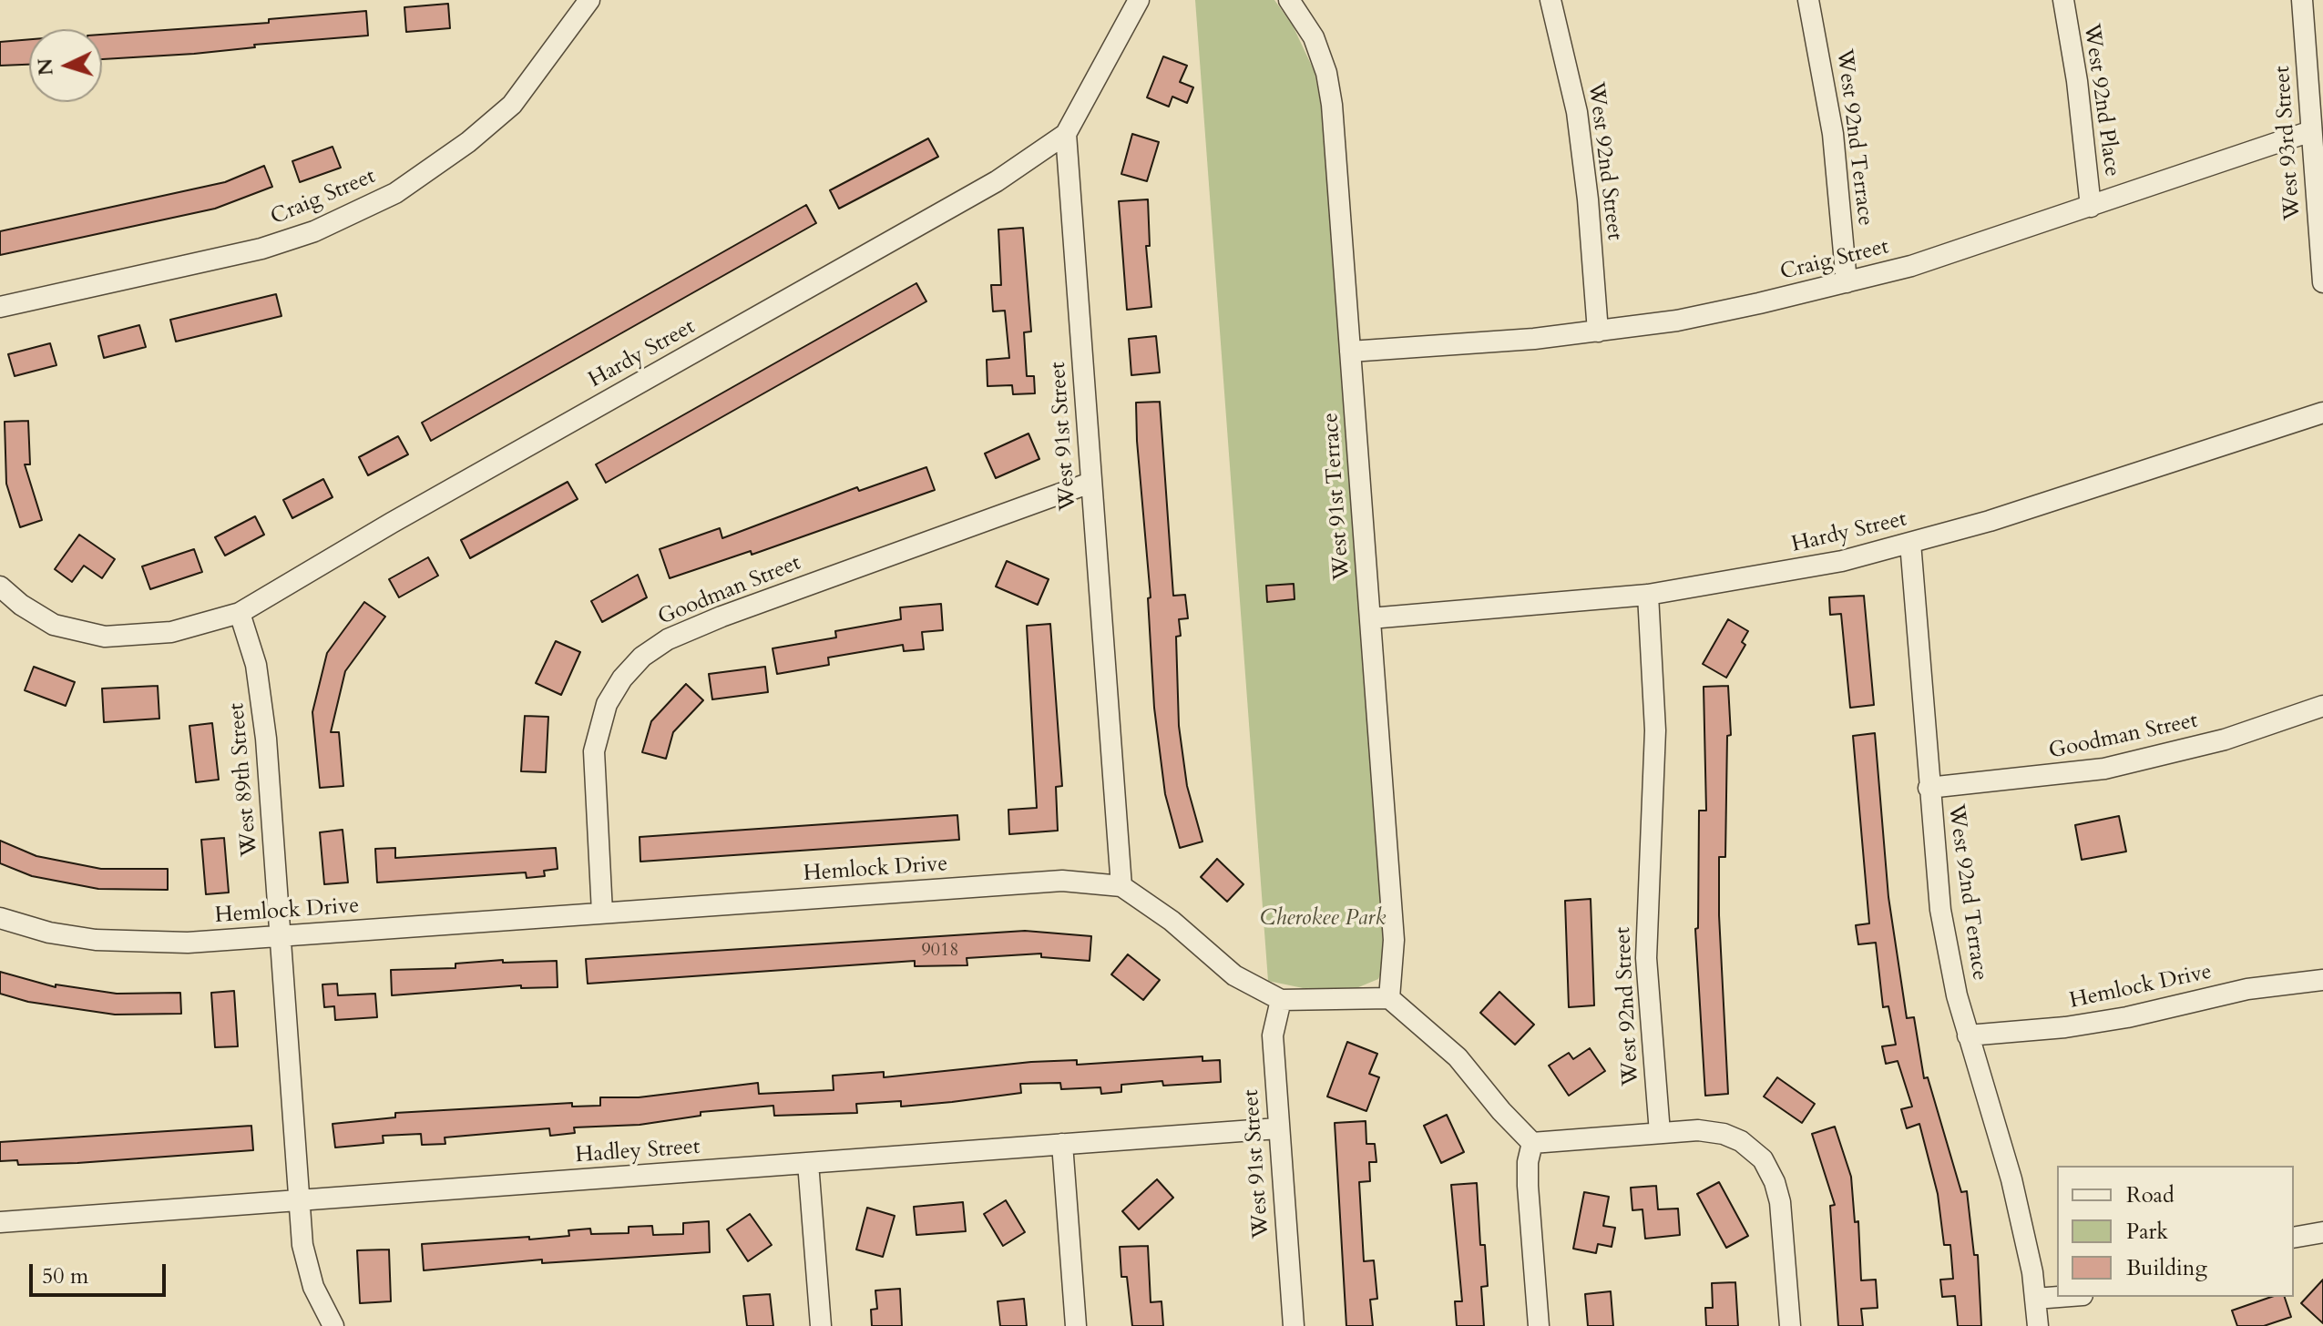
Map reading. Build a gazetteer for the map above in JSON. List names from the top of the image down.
{
  "streets": {
    "street": [
      "West 92nd Place",
      "West 92nd Terrace",
      "West 93rd Street",
      "West 92nd Street",
      "Craig Street",
      "Hardy Street",
      "West 91st Street",
      "West 91st Terrace",
      "Goodman Street",
      "West 89th Street",
      "Hemlock Drive",
      "Hadley Street"
    ]
  },
  "crossings": [
    ["West 92nd Place", "Craig Street"],
    ["West 92nd Terrace", "Craig Street"],
    ["West 92nd Terrace", "Hardy Street"],
    ["West 92nd Terrace", "Goodman Street"],
    ["West 92nd Terrace", "Hemlock Drive"],
    ["West 93rd Street", "Craig Street"],
    ["West 92nd Street", "Craig Street"],
    ["West 92nd Street", "Hardy Street"],
    ["Craig Street", "West 91st Terrace"],
    ["Hardy Street", "West 91st Street"],
    ["Hardy Street", "West 91st Terrace"],
    ["Hardy Street", "West 89th Street"],
    ["West 91st Street", "Goodman Street"],
    ["West 91st Street", "Hemlock Drive"],
    ["West 91st Street", "Hadley Street"],
    ["West 91st Terrace", "Hemlock Drive"],
    ["Goodman Street", "Hemlock Drive"],
    ["West 89th Street", "Hemlock Drive"],
    ["West 89th Street", "Hadley Street"]
  ],
  "parks": ["Cherokee Park"],
  "house_numbers": ["9018"],
  "legend": ["Road", "Park", "Building"],
  "scale_bar": "50 m",
  "north": "left"
}
